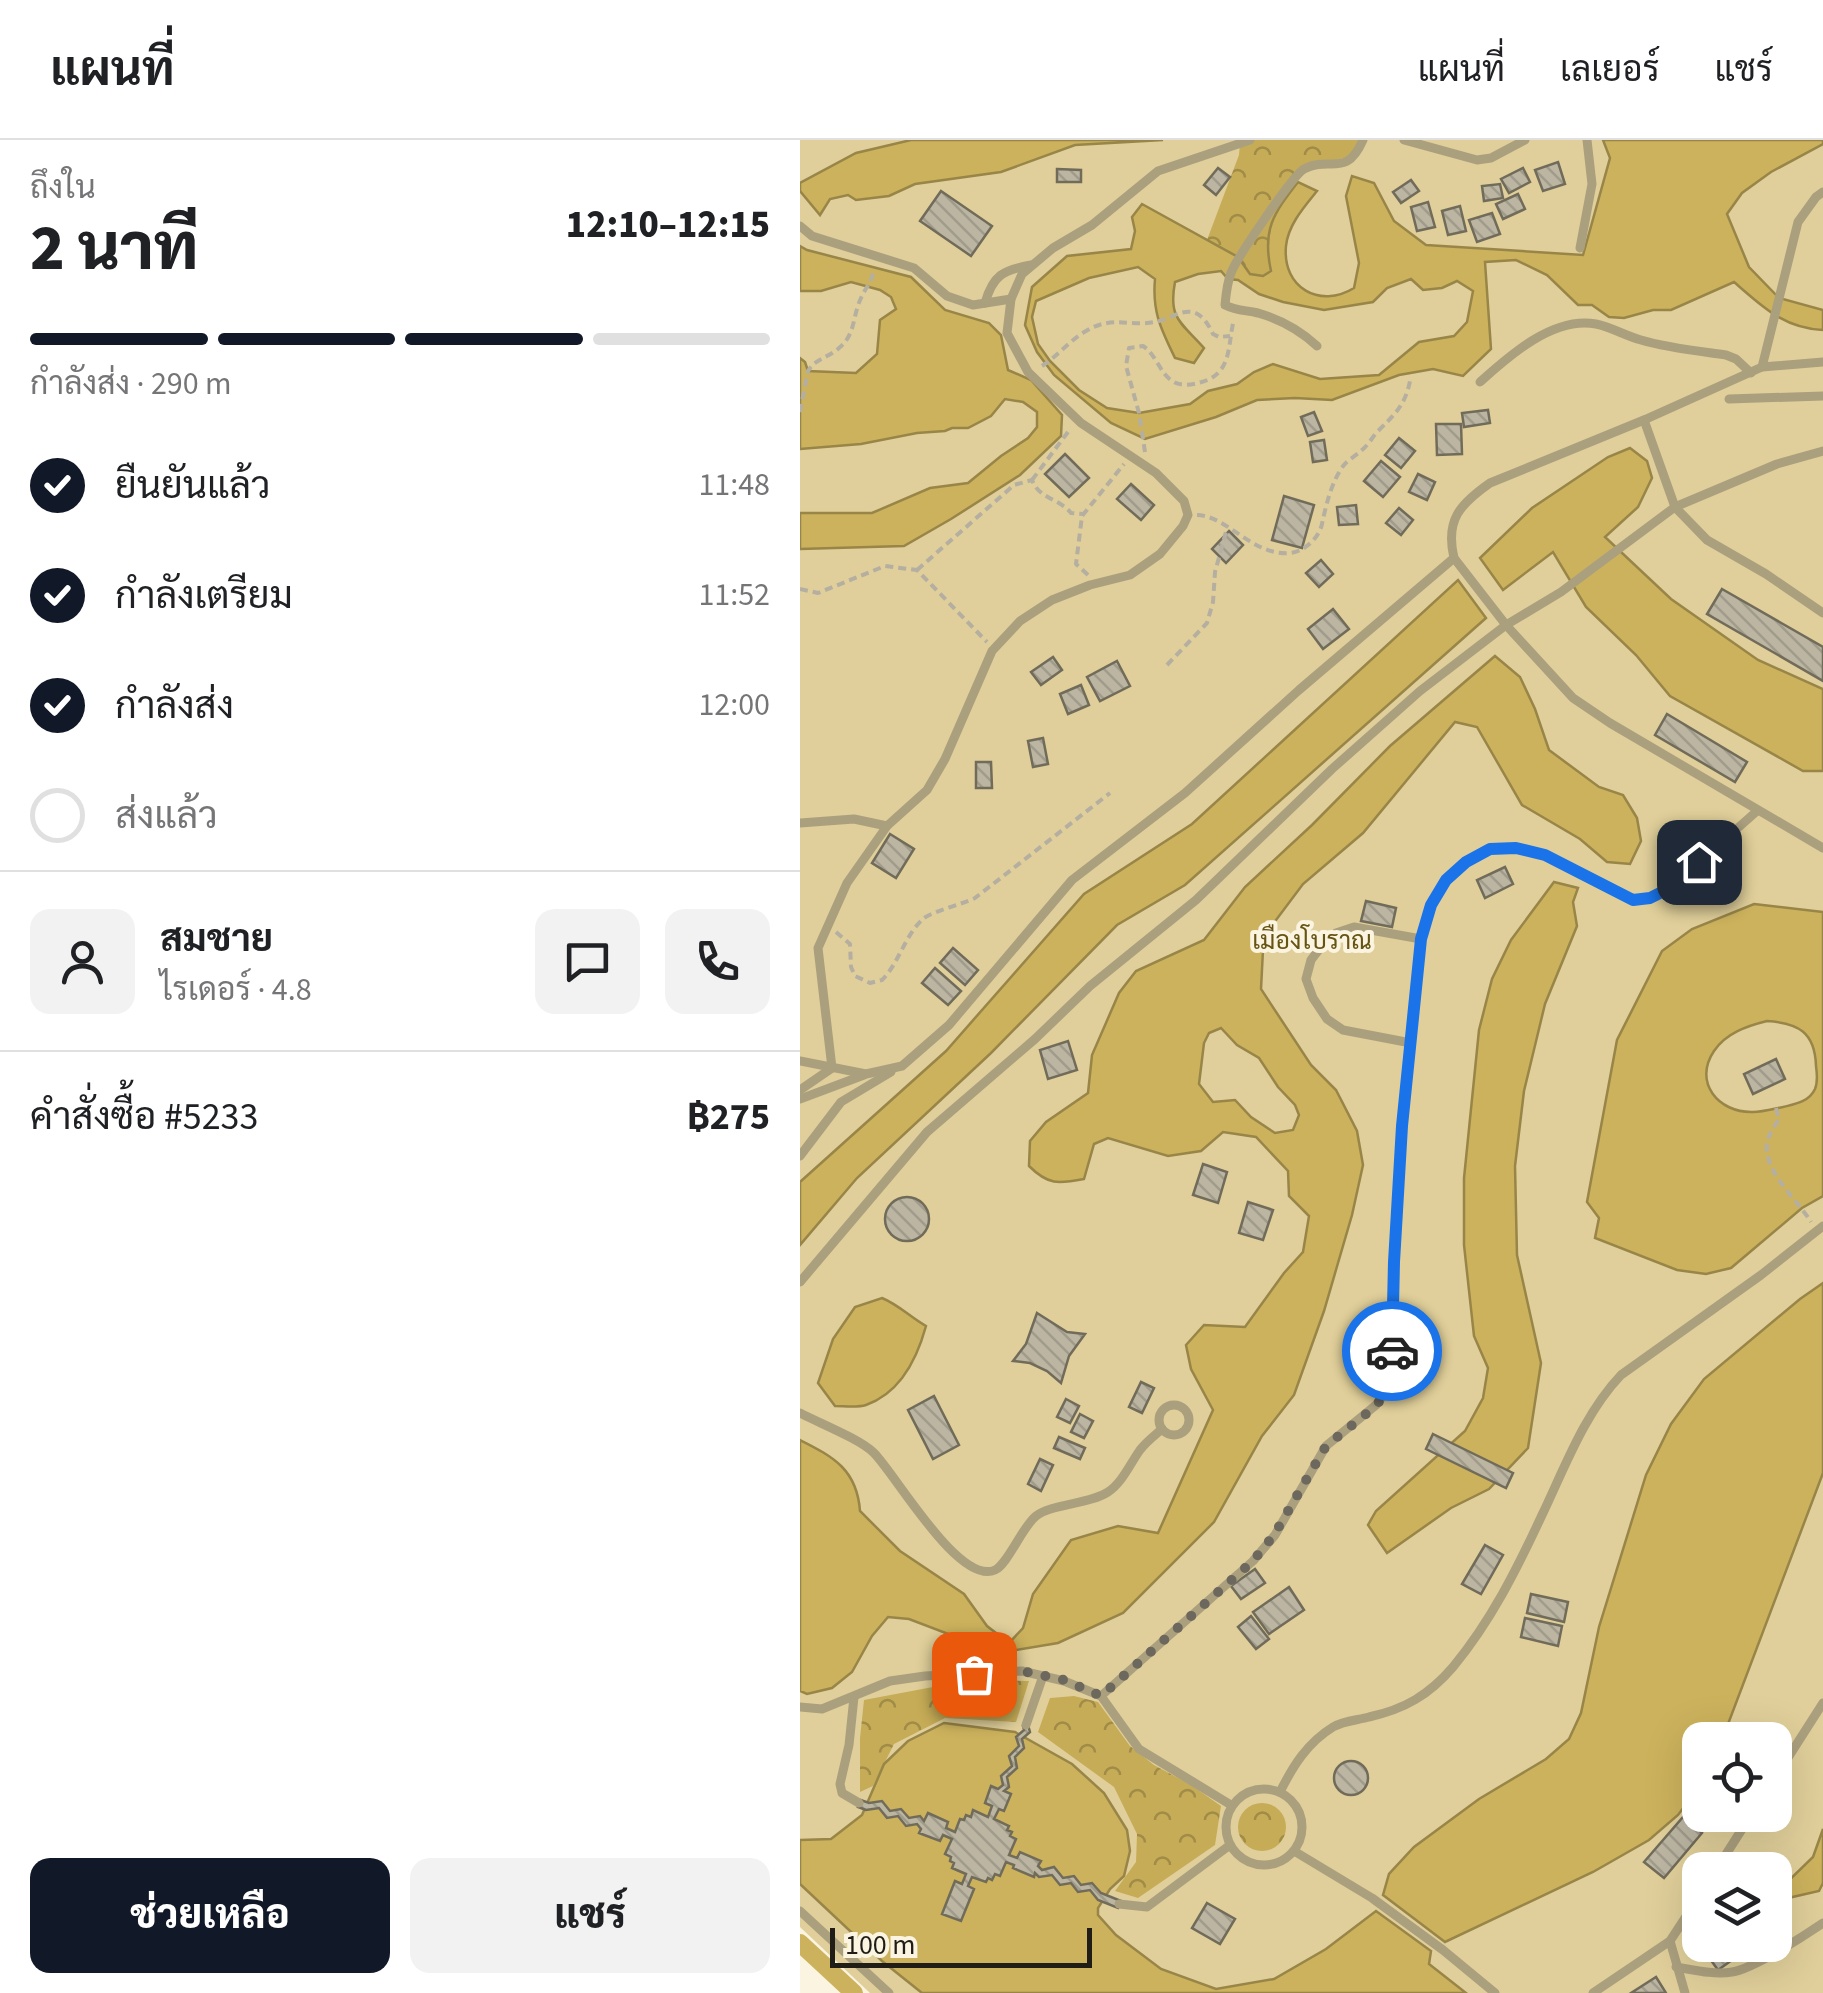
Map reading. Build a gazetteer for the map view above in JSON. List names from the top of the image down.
{
  "parks": ["เมืองโบราณ"],
  "scale_bar": "100 m",
  "page": {
    "header": "แผนที่",
    "nav": ["แผนที่", "เลเยอร์", "แชร์"],
    "heading": ["2 นาที", "ถึงใน", "12:10–12:15"],
    "panel": [
      "สมชาย",
      "ไรเดอร์ · 4.8",
      "คำสั่งซื้อ #5233",
      "฿275"
    ],
    "bar": "กำลังส่ง · 290 m",
    "list": [
      ["ยืนยันแล้ว", "11:48"],
      ["กำลังเตรียม", "11:52"],
      ["กำลังส่ง", "12:00"],
      "ส่งแล้ว"
    ],
    "buttons": ["ช่วยเหลือ", "แชร์"],
    "scale": "100 m"
  }
}
